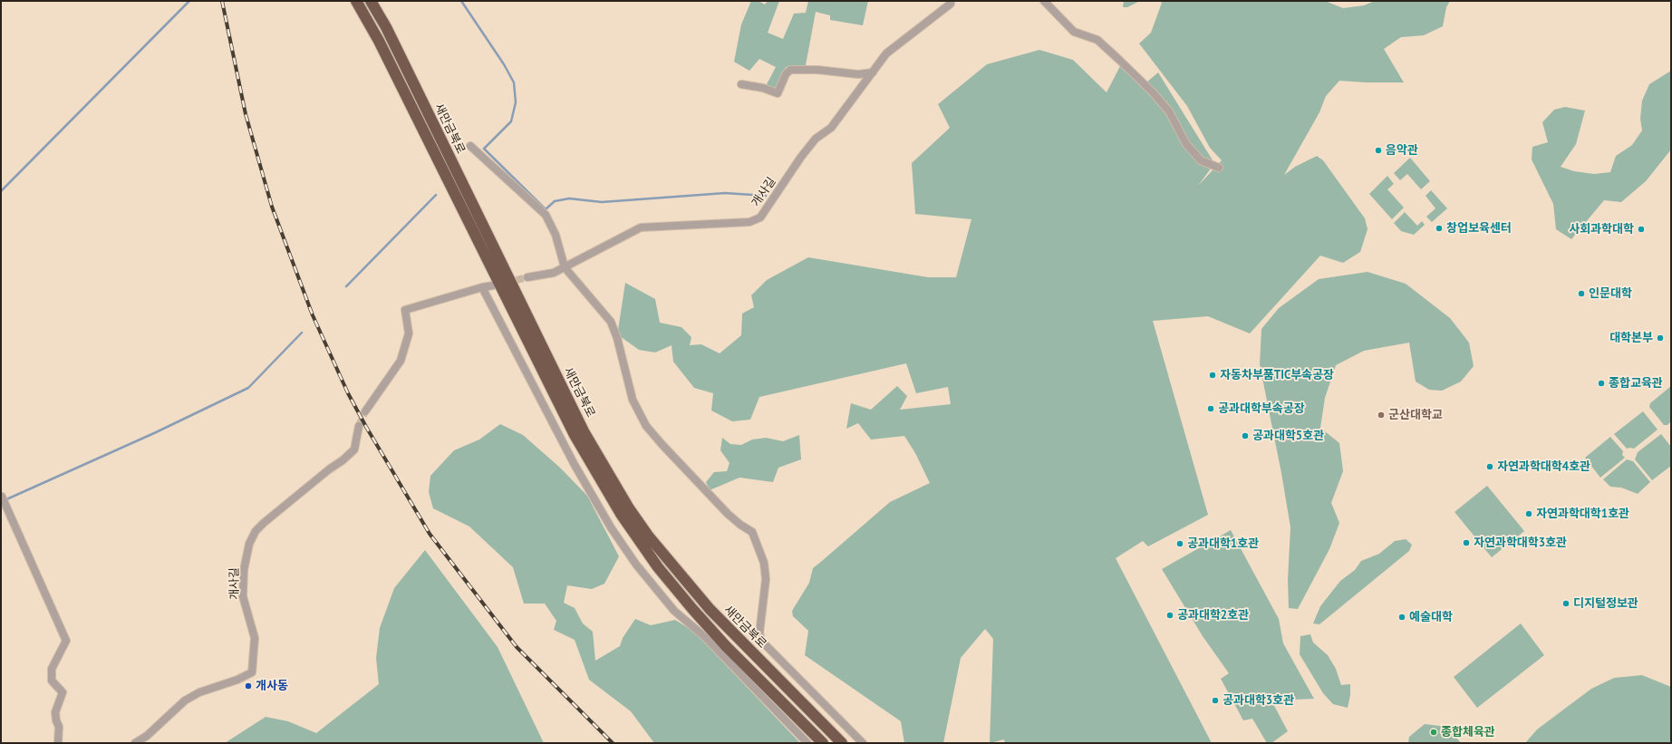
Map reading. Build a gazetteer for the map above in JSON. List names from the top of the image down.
{
  "streets": {
    "highway": ["새만금북로"],
    "street": ["개사길"]
  },
  "places": [
    "음악관",
    "창업보육센터",
    "사회과학대학",
    "인문대학",
    "대학본부",
    "자동차부품TIC부속공장",
    "종합교육관",
    "공과대학부속공장",
    "군산대학교",
    "공과대학5호관",
    "자연과학대학4호관",
    "자연과학대학1호관",
    "자연과학대학3호관",
    "공과대학1호관",
    "디지털정보관",
    "공과대학2호관",
    "예술대학",
    "개사동",
    "공과대학3호관",
    "종합체육관"
  ]
}
